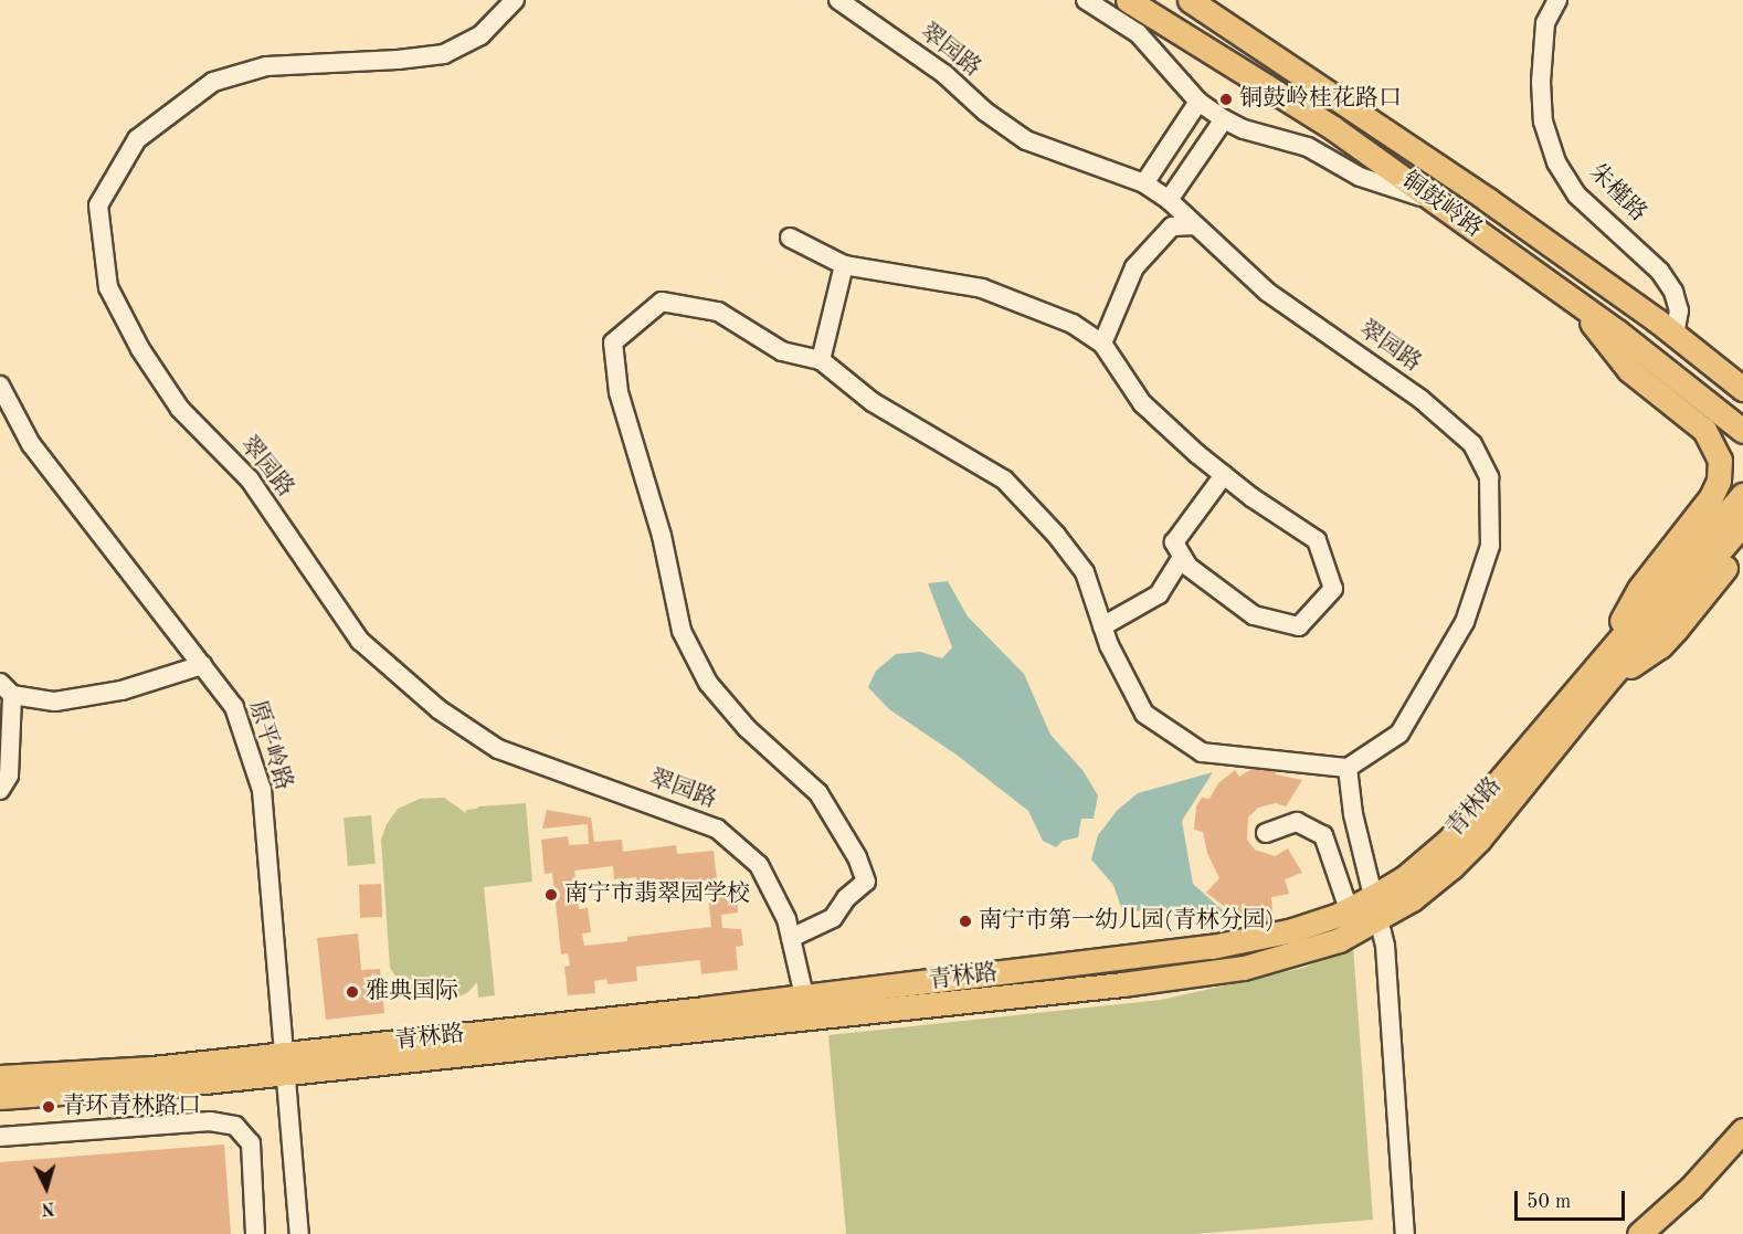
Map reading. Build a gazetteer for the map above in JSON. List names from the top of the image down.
{
  "streets": {
    "main road": ["铜鼓岭路", "青林路"],
    "street": ["翠园路", "朱槿路", "原平岭路"]
  },
  "crossings": [
    ["翠园路", "青林路"],
    ["朱槿路", "铜鼓岭路"],
    ["原平岭路", "青林路"]
  ],
  "places": [
    "铜鼓岭桂花路口",
    "南宁市翡翠园学校",
    "南宁市第一幼儿园(青林分园)",
    "雅典国际",
    "青环青林路口"
  ],
  "scale_bar": "50 m",
  "north": "bottom"
}
